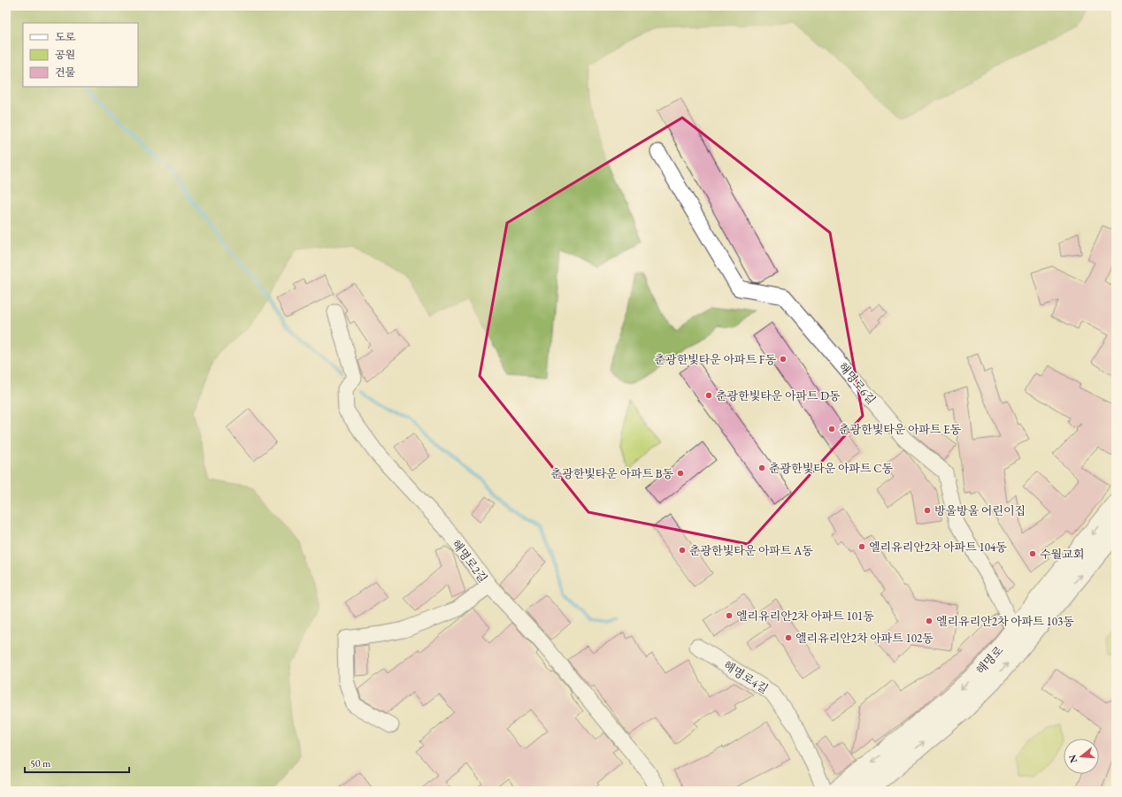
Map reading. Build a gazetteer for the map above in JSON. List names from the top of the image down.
{
  "streets": {
    "street": [
      "해명로6길",
      "해명로2길",
      "해명로",
      "해명로4길"
    ]
  },
  "crossings": [
    ["해명로6길", "해명로"]
  ],
  "places": [
    "춘광한빛타운 아파트 F동",
    "춘광한빛타운 아파트 D동",
    "춘광한빛타운 아파트 E동",
    "춘광한빛타운 아파트 C동",
    "춘광한빛타운 아파트 B동",
    "방울방울 어린이집",
    "엘리유리안2차 아파트 104동",
    "춘광한빛타운 아파트 A동",
    "수월교회",
    "엘리유리안2차 아파트 101동",
    "엘리유리안2차 아파트 103동",
    "엘리유리안2차 아파트 102동"
  ],
  "legend": ["도로", "공원", "건물"],
  "scale_bar": "50 m",
  "north": "left"
}
